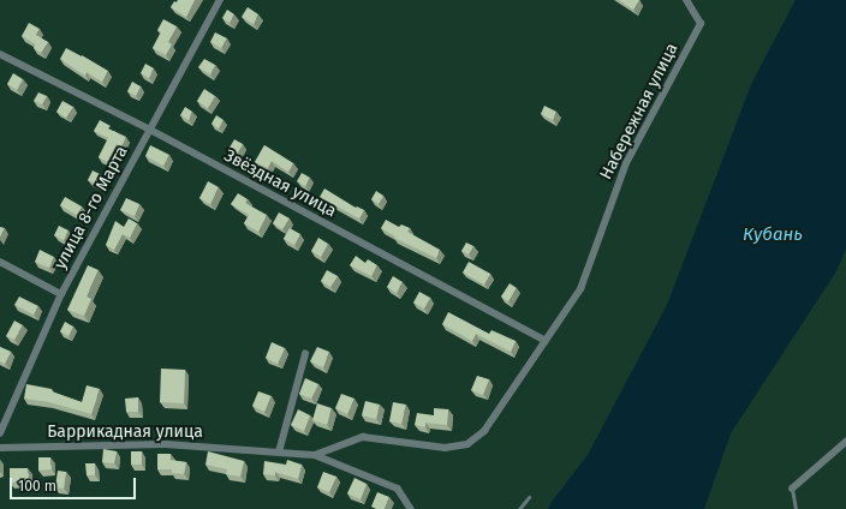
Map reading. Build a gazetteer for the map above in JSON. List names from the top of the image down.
{
  "streets": {
    "street": [
      "Набережная улица",
      "Звёздная улица",
      "улица 8-го Марта",
      "Баррикадная улица"
    ]
  },
  "crossings": [
    ["Набережная улица", "Звёздная улица"],
    ["Набережная улица", "Баррикадная улица"],
    ["Звёздная улица", "улица 8-го Марта"],
    ["Звёздная улица", "Баррикадная улица"]
  ],
  "water": ["Кубань"],
  "scale_bar": "100 m"
}
